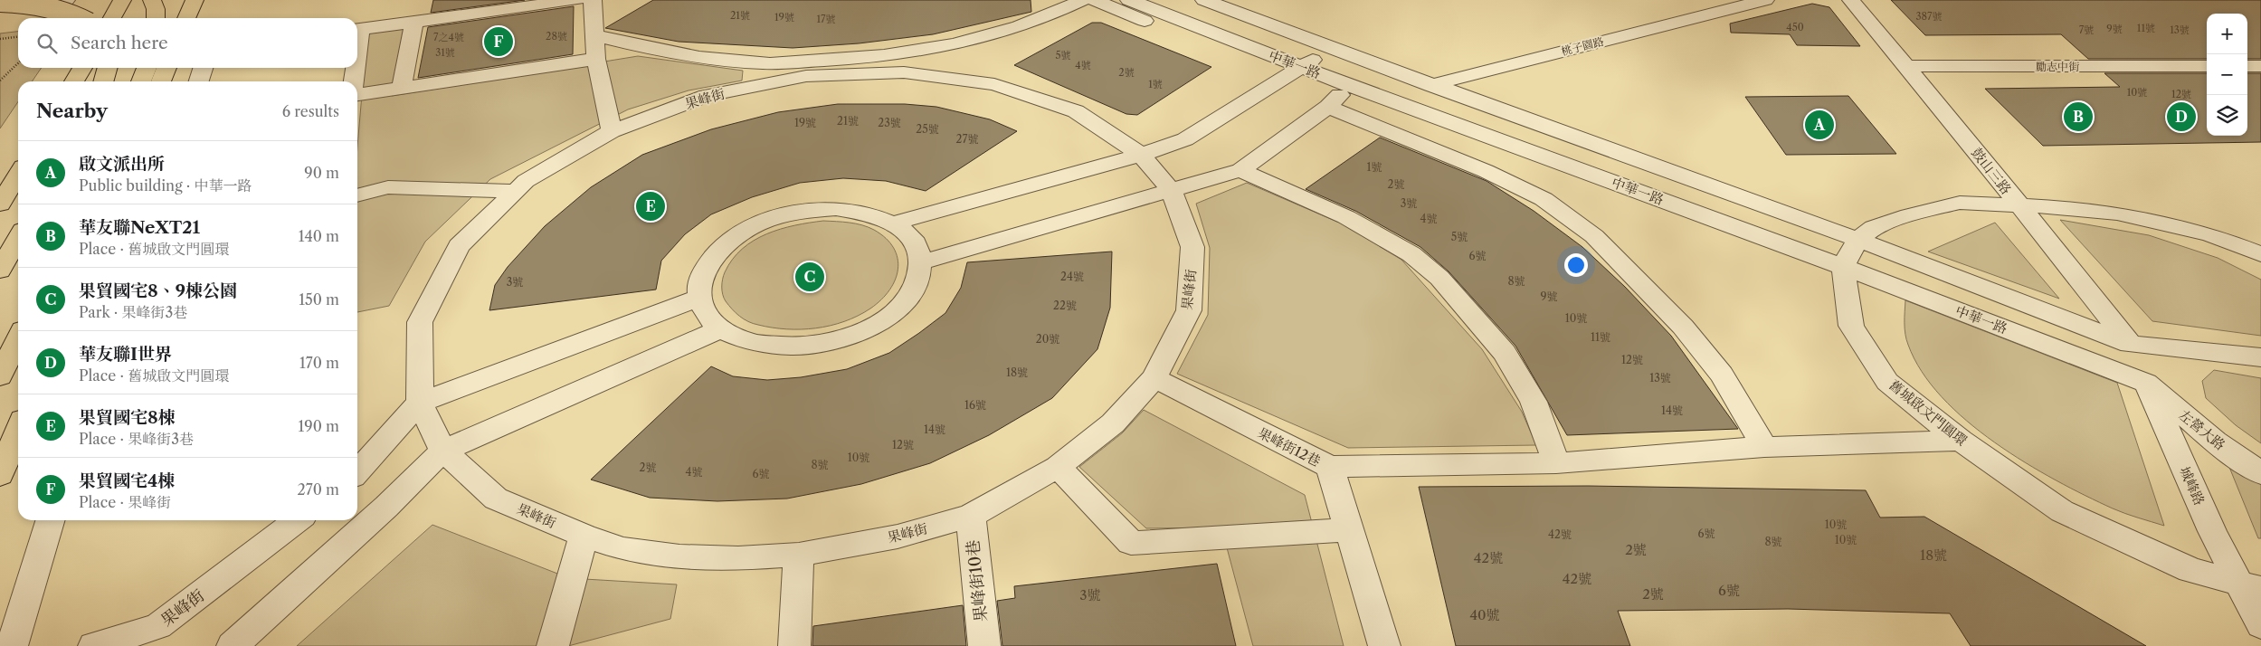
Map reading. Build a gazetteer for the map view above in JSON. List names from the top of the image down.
{
  "streets": {
    "street": [
      "桃子園路",
      "中華一路",
      "勵志中街",
      "果峰街",
      "鼓山三路",
      "舊城啟文門圓環",
      "左營大路",
      "果峰街12巷",
      "城峰路",
      "果峰街10巷"
    ]
  },
  "crossings": [
    ["桃子園路", "中華一路"],
    ["中華一路", "鼓山三路"],
    ["中華一路", "舊城啟文門圓環"],
    ["中華一路", "左營大路"],
    ["中華一路", "城峰路"],
    ["勵志中街", "鼓山三路"],
    ["果峰街", "果峰街12巷"],
    ["果峰街", "果峰街10巷"],
    ["鼓山三路", "城峰路"],
    ["舊城啟文門圓環", "城峰路"],
    ["左營大路", "城峰路"]
  ],
  "house_numbers": [
    "21號",
    "387號",
    "19號",
    "17號",
    "450",
    "11號",
    "9號",
    "7號",
    "13號",
    "28號",
    "7之4號",
    "31號",
    "5號",
    "4號",
    "2號",
    "1號",
    "10號",
    "12號",
    "21號",
    "19號",
    "23號",
    "25號",
    "27號",
    "1號",
    "2號",
    "3號",
    "4號",
    "5號",
    "6號",
    "24號",
    "8號",
    "3號",
    "9號",
    "22號",
    "10號",
    "11號",
    "20號",
    "12號",
    "18號",
    "13號",
    "16號",
    "14號",
    "14號",
    "12號",
    "10號",
    "8號",
    "2號",
    "4號",
    "6號",
    "10號",
    "6號",
    "42號",
    "10號",
    "8號",
    "2號",
    "18號",
    "42號",
    "42號",
    "6號",
    "2號",
    "3號",
    "40號"
  ],
  "page": {
    "map_buttons": ["+", "−"],
    "search": "Search here",
    "pins": [
      "F",
      "B",
      "D",
      "A",
      "E",
      "C"
    ],
    "heading": ["Nearby", "6 results"],
    "list": [
      {
        "mark": "A",
        "name": "啟文派出所",
        "note": "Public building · 中華一路",
        "value": "90 m"
      },
      {
        "mark": "B",
        "name": "華友聯NeXT21",
        "note": "Place · 舊城啟文門圓環",
        "value": "140 m"
      },
      {
        "mark": "C",
        "name": "果貿國宅8、9棟公園",
        "note": "Park · 果峰街3巷",
        "value": "150 m"
      },
      {
        "mark": "D",
        "name": "華友聯I世界",
        "note": "Place · 舊城啟文門圓環",
        "value": "170 m"
      },
      {
        "mark": "E",
        "name": "果貿國宅8棟",
        "note": "Place · 果峰街3巷",
        "value": "190 m"
      },
      {
        "mark": "F",
        "name": "果貿國宅4棟",
        "note": "Place · 果峰街",
        "value": "270 m"
      }
    ]
  }
}
